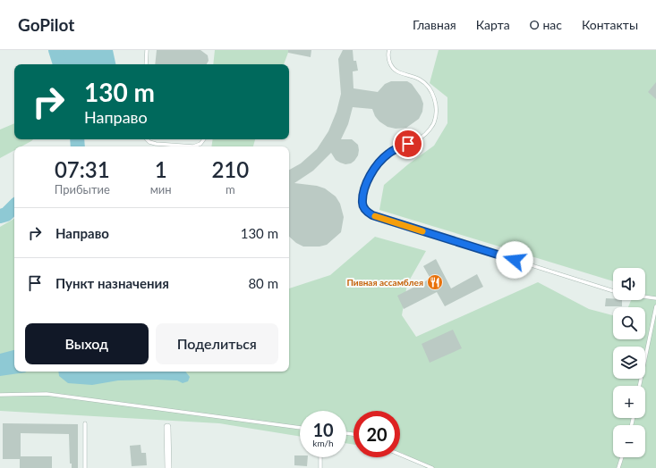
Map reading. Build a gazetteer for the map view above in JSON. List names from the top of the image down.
{
  "places": {
    "restaurant": ["Пивная ассамблея"]
  },
  "page": {
    "header": "GoPilot",
    "nav": [
      "Главная",
      "Карта",
      "О нас",
      "Контакты"
    ],
    "turn": ["130 m", "Направо"],
    "eta": [
      "07:31",
      "Прибытие",
      "1",
      "мин",
      "210",
      "m"
    ],
    "list": [
      {
        "name": "Направо",
        "value": "130 m"
      },
      {
        "name": "Пункт назначения",
        "value": "80 m"
      }
    ],
    "map_buttons": ["+", "−"],
    "buttons": ["Выход", "Поделиться"],
    "speed": "10 km/h",
    "limit": "20"
  }
}
